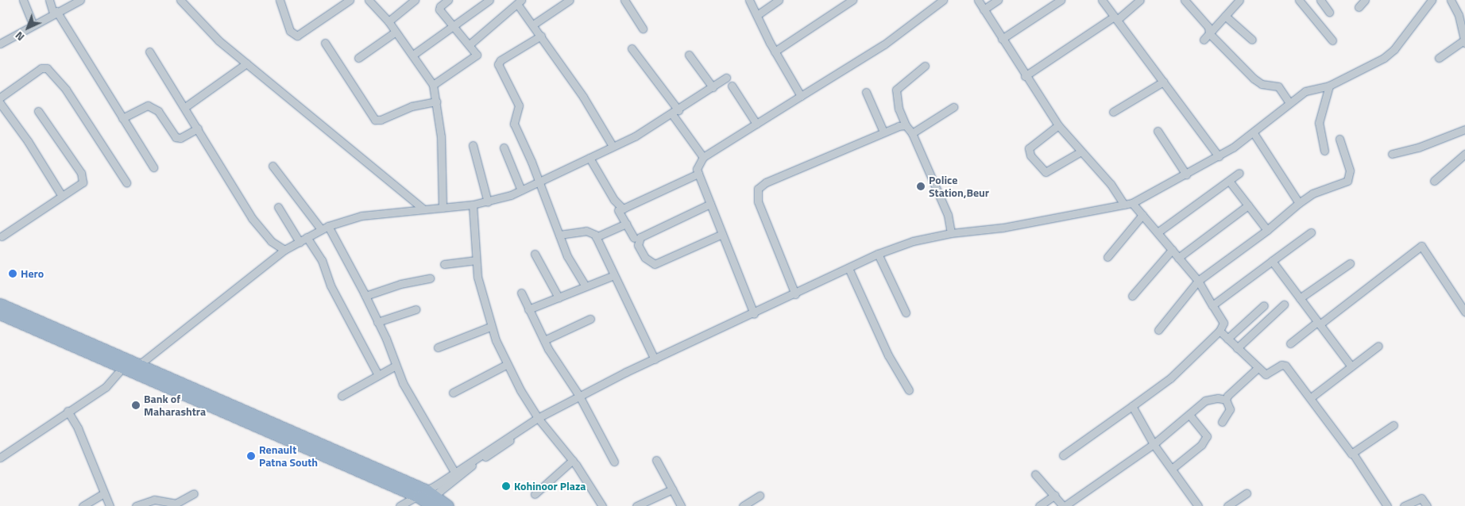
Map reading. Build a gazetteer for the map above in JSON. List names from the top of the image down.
{
  "places": [
    "Police Station,Beur",
    "Hero",
    "Bank of Maharashtra",
    "Renault Patna South",
    "Kohinoor Plaza"
  ],
  "north": "bottom left"
}
